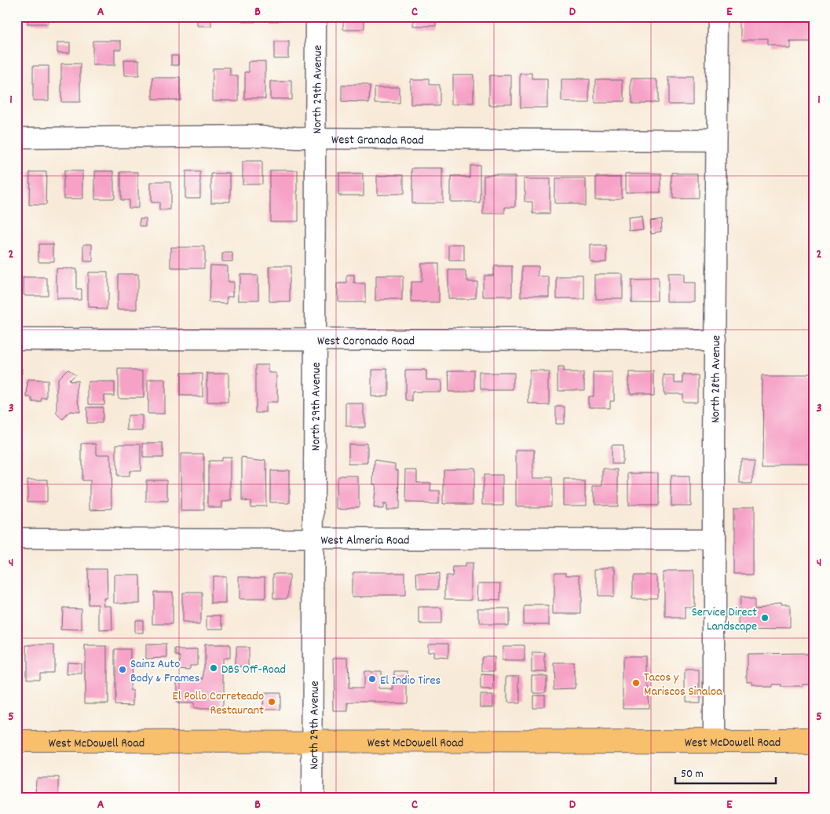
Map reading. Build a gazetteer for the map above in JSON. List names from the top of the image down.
{
  "streets": {
    "main road": ["West McDowell Road"],
    "street": [
      "North 29th Avenue",
      "West Granada Road",
      "West Coronado Road",
      "North 28th Avenue",
      "West Almeria Road"
    ]
  },
  "crossings": [
    ["North 29th Avenue", "West Granada Road"],
    ["North 29th Avenue", "West Coronado Road"],
    ["North 29th Avenue", "West Almeria Road"],
    ["North 29th Avenue", "West McDowell Road"],
    ["West Granada Road", "North 28th Avenue"],
    ["West Coronado Road", "North 28th Avenue"],
    ["North 28th Avenue", "West Almeria Road"],
    ["North 28th Avenue", "West McDowell Road"]
  ],
  "places": [
    "Service Direct Landscape",
    "DBS Off-Road",
    "Sainz Auto Body & Frames",
    "El Indio Tires",
    "Tacos y Mariscos Sinaloa",
    "El Pollo Correteado Restaurant"
  ],
  "scale_bar": "50 m",
  "grid": {
    "columns": [
      "A",
      "B",
      "C",
      "D",
      "E"
    ],
    "rows": [
      "1",
      "2",
      "3",
      "4",
      "5"
    ]
  }
}
